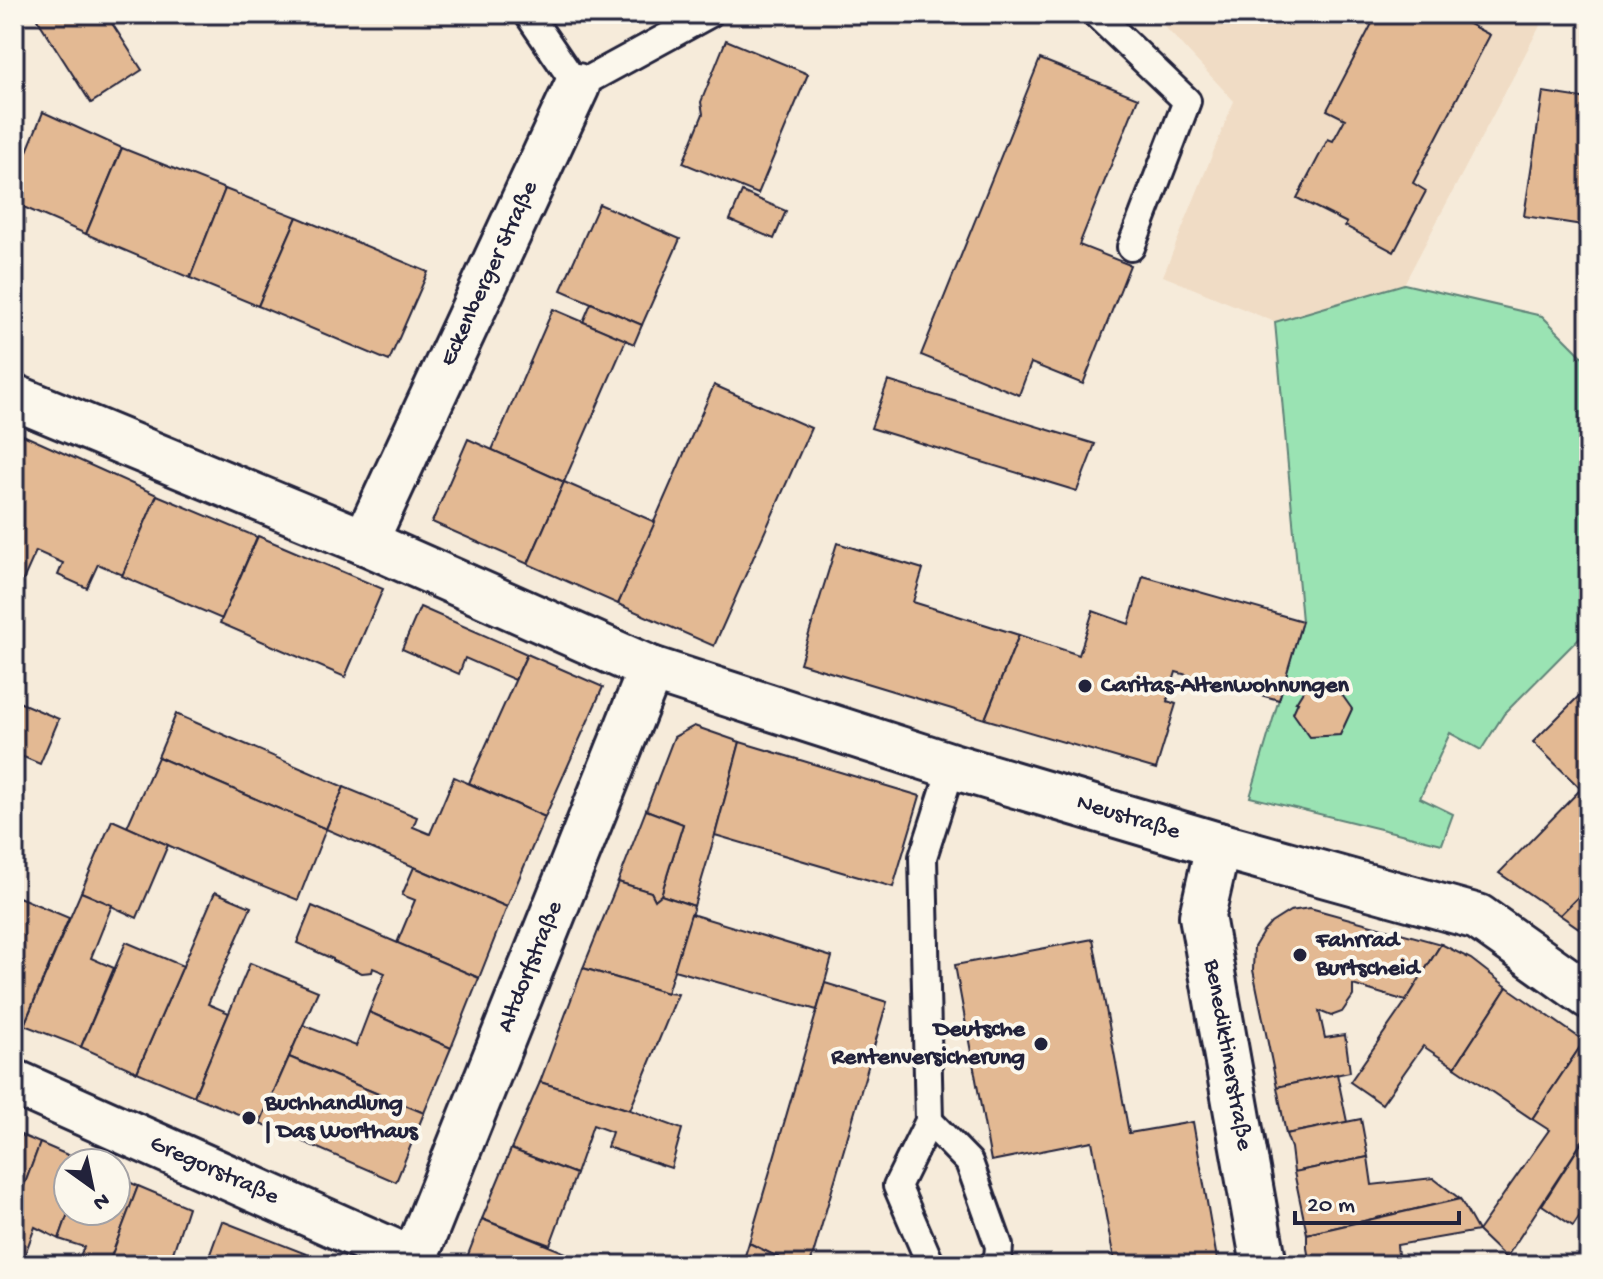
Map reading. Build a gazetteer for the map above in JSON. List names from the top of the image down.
{
  "streets": {
    "street": [
      "Eckenberger Straße",
      "Neustraße",
      "Altdorfstraße",
      "Benediktinerstraße",
      "Gregorstraße"
    ]
  },
  "crossings": [
    ["Neustraße", "Altdorfstraße"],
    ["Neustraße", "Benediktinerstraße"],
    ["Altdorfstraße", "Gregorstraße"]
  ],
  "places": [
    "Caritas-Altenwohnungen",
    "Fahrrad Burtscheid",
    "Deutsche Rentenversicherung",
    "Buchhandlung | Das Worthaus"
  ],
  "scale_bar": "20 m",
  "north": "bottom right"
}
